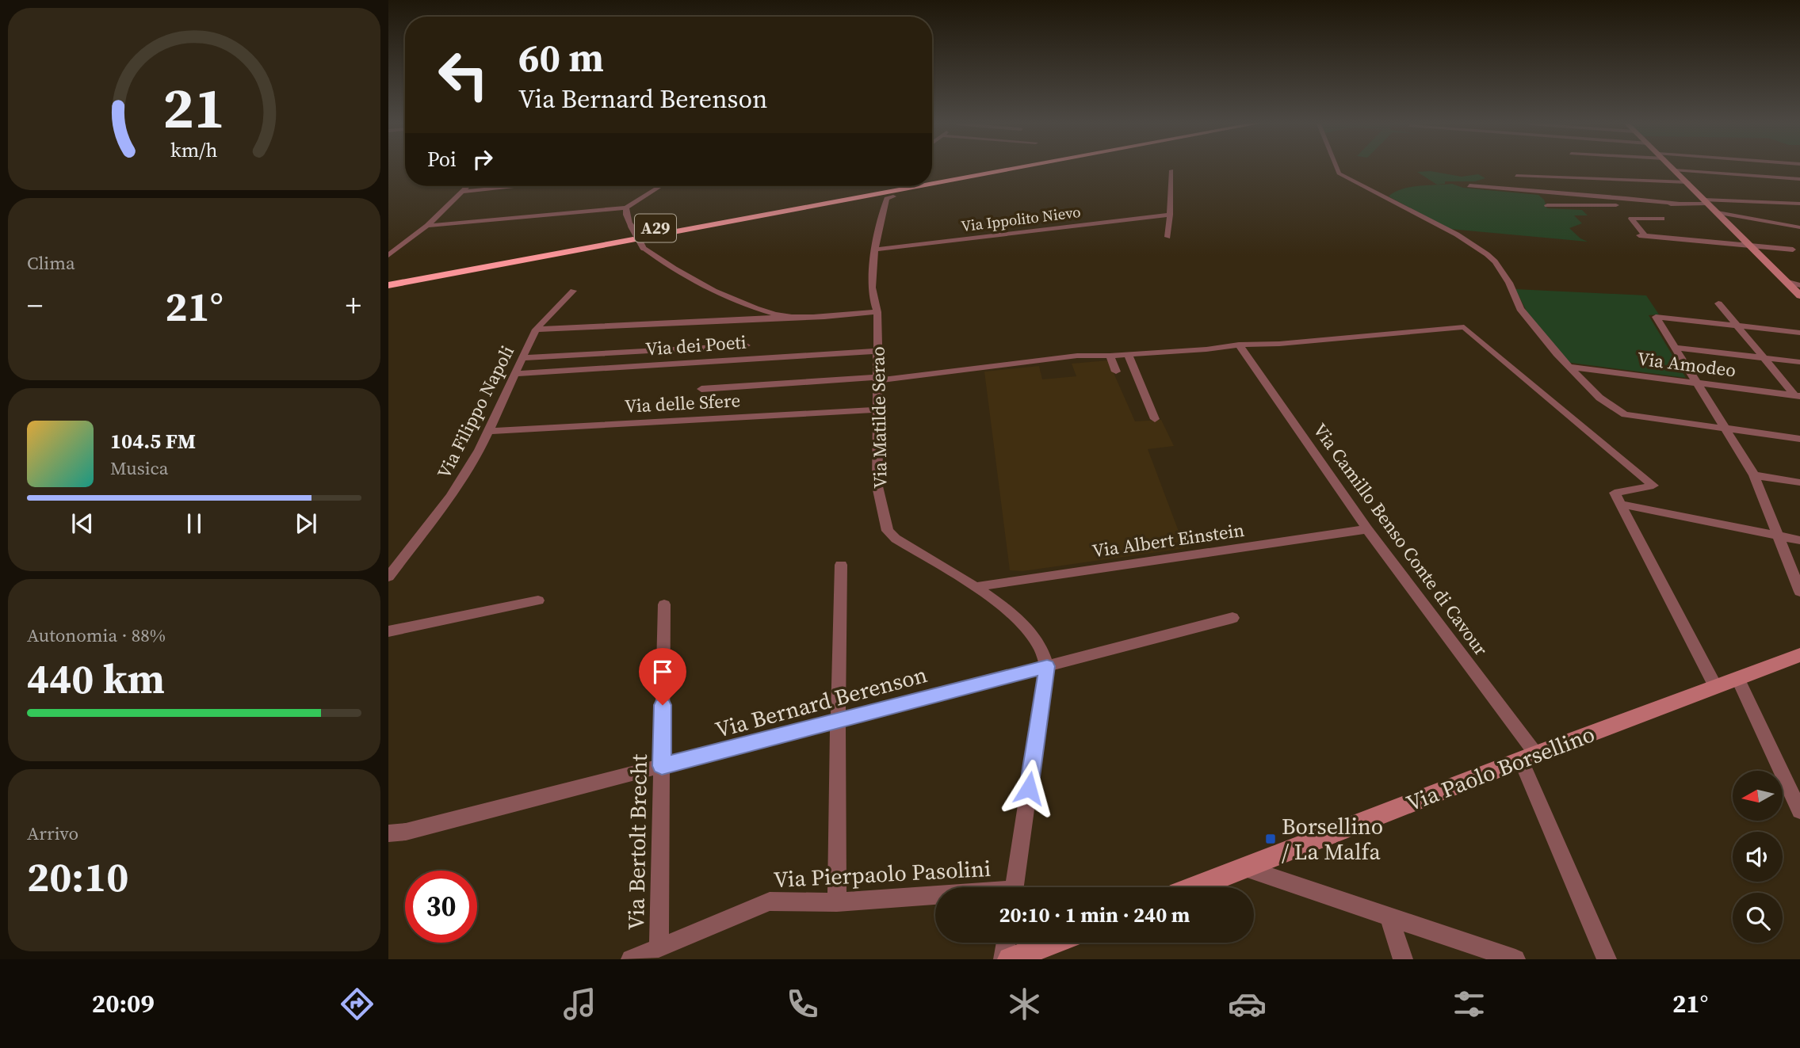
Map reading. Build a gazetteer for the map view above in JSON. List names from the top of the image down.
{
  "streets": {
    "highway": ["A29"],
    "main road": ["Via Paolo Borsellino"],
    "street": [
      "Via Ippolito Nievo",
      "Via dei Poeti",
      "Via Amodeo",
      "Via delle Sfere",
      "Via Filippo Napoli",
      "Via Matilde Serao",
      "Via Camillo Benso Conte di Cavour",
      "Via Albert Einstein",
      "Via Bernard Berenson",
      "Via Bertolt Brecht",
      "Via Pierpaolo Pasolini"
    ]
  },
  "crossings": [
    ["Via Ippolito Nievo", "Via Matilde Serao"],
    ["Via dei Poeti", "Via Filippo Napoli"],
    ["Via dei Poeti", "Via Matilde Serao"],
    ["Via delle Sfere", "Via Filippo Napoli"],
    ["Via delle Sfere", "Via Matilde Serao"],
    ["Via Matilde Serao", "Via Albert Einstein"],
    ["Via Matilde Serao", "Via Bernard Berenson"],
    ["Via Camillo Benso Conte di Cavour", "Via Albert Einstein"],
    ["Via Camillo Benso Conte di Cavour", "Via Paolo Borsellino"],
    ["Via Bernard Berenson", "Via Bertolt Brecht"],
    ["Via Bertolt Brecht", "Via Pierpaolo Pasolini"]
  ],
  "places": {
    "transit": ["Borsellino / La Malfa"]
  },
  "north": "left",
  "page": {
    "turn": ["60 m", "Via Bernard Berenson"],
    "then": "Poi",
    "tile": [
      "Clima",
      ["Autonomia · 88%", "440 km"],
      ["Arrivo", "20:10"]
    ],
    "heat": ["−", "21°", "+"],
    "song": ["104.5 FM", "Musica"],
    "limit": "30",
    "trip": "20:10 · 1 min · 240 m",
    "tabs": ["20:09", "21°"],
    "gauge": ["21", "km/h"]
  }
}
